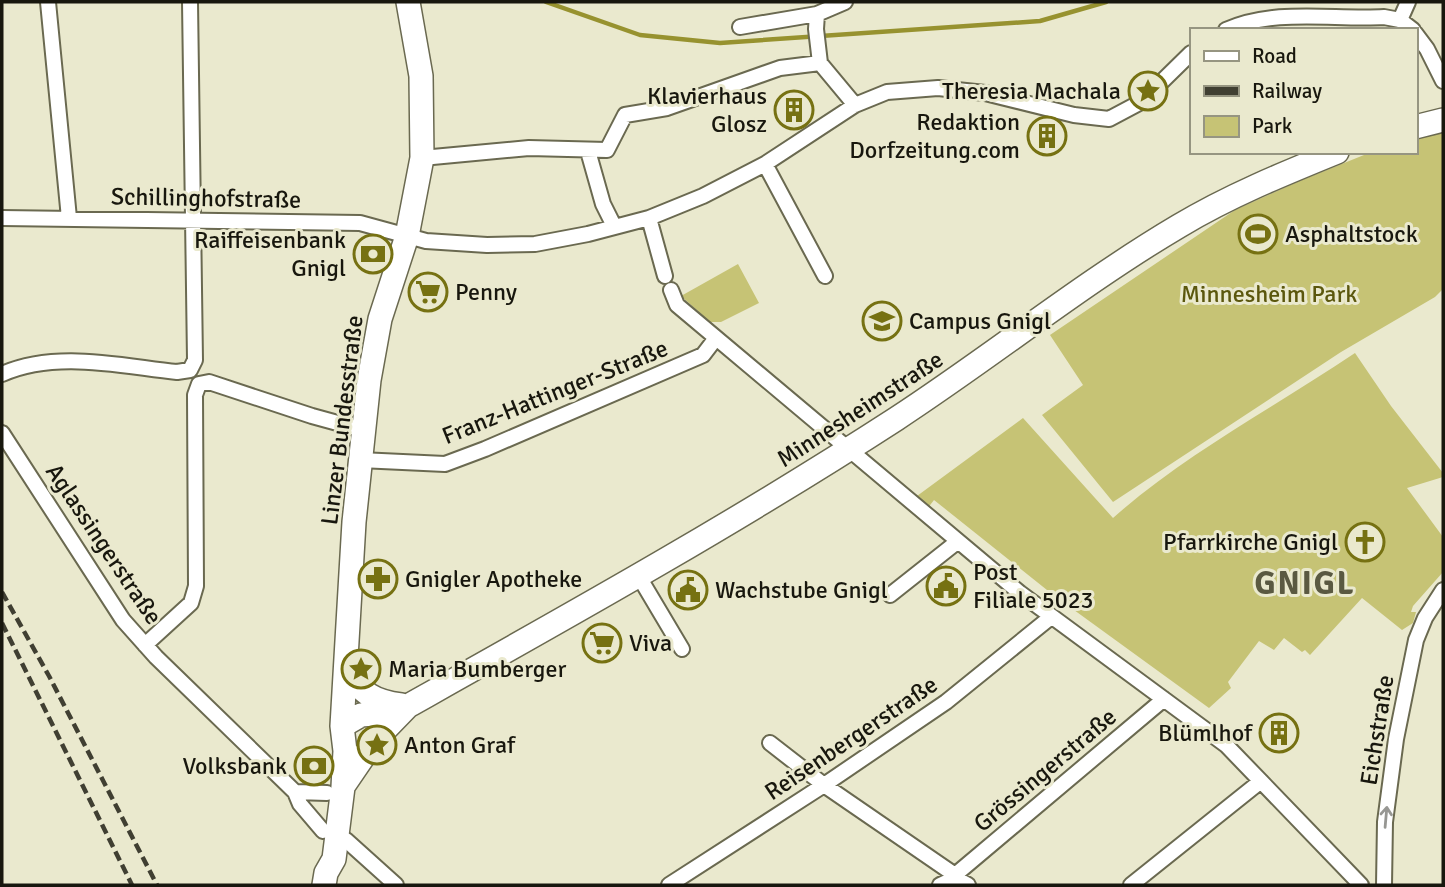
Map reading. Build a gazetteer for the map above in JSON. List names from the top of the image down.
{
  "streets": {
    "main road": ["Minnesheimstraße", "Linzer Bundesstraße"],
    "street": [
      "Schillinghofstraße",
      "Franz-Hattinger-Straße",
      "Aglassingerstraße",
      "Eichstraße",
      "Reisenbergerstraße",
      "Grössingerstraße"
    ]
  },
  "crossings": [
    ["Schillinghofstraße", "Linzer Bundesstraße"],
    ["Franz-Hattinger-Straße", "Linzer Bundesstraße"],
    ["Minnesheimstraße", "Linzer Bundesstraße"],
    ["Linzer Bundesstraße", "Aglassingerstraße"],
    ["Reisenbergerstraße", "Grössingerstraße"]
  ],
  "one_way": ["Eichstraße"],
  "districts": ["GNIGL"],
  "parks": ["Minnesheim Park"],
  "places": {
    "place": ["Theresia Machala", "Maria Bumberger", "Anton Graf"],
    "building": ["Klavierhaus Glosz", "Redaktion Dorfzeitung.com", "Blümlhof"],
    "sports": ["Asphaltstock"],
    "bank": ["Raiffeisenbank Gnigl", "Volksbank"],
    "supermarket": ["Penny", "Viva"],
    "school or university": ["Campus Gnigl"],
    "church": ["Pfarrkirche Gnigl"],
    "pharmacy": ["Gnigler Apotheke"],
    "public building": ["Post Filiale 5023", "Wachstube Gnigl"]
  },
  "legend": ["Road", "Railway", "Park"]
}
